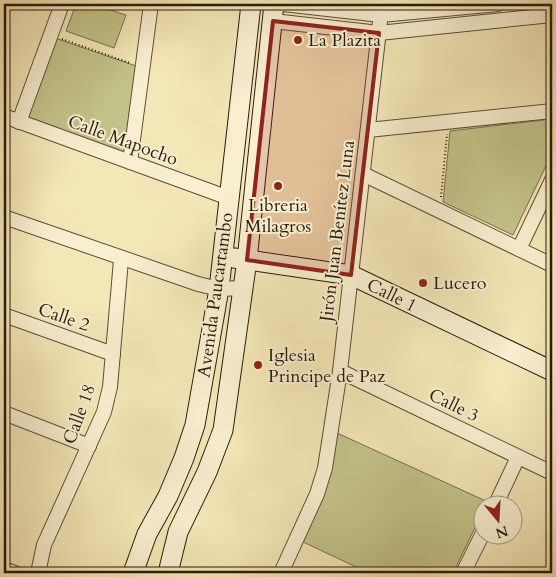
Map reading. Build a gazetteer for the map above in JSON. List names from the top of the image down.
{
  "streets": {
    "main road": ["Avenida Paucartambo", "Calle 1"],
    "street": [
      "Calle Mapocho",
      "Jirón Juan Benítez Luna",
      "Calle 2",
      "Calle 3",
      "Calle 18"
    ]
  },
  "crossings": [
    ["Calle Mapocho", "Avenida Paucartambo"],
    ["Jirón Juan Benítez Luna", "Calle 1"],
    ["Jirón Juan Benítez Luna", "Calle 3"],
    ["Avenida Paucartambo", "Calle 1"],
    ["Calle 2", "Calle 18"]
  ],
  "places": [
    "La Plazita",
    "Libreria Milagros",
    "Lucero",
    "Iglesia Principe de Paz"
  ],
  "north": "bottom"
}
